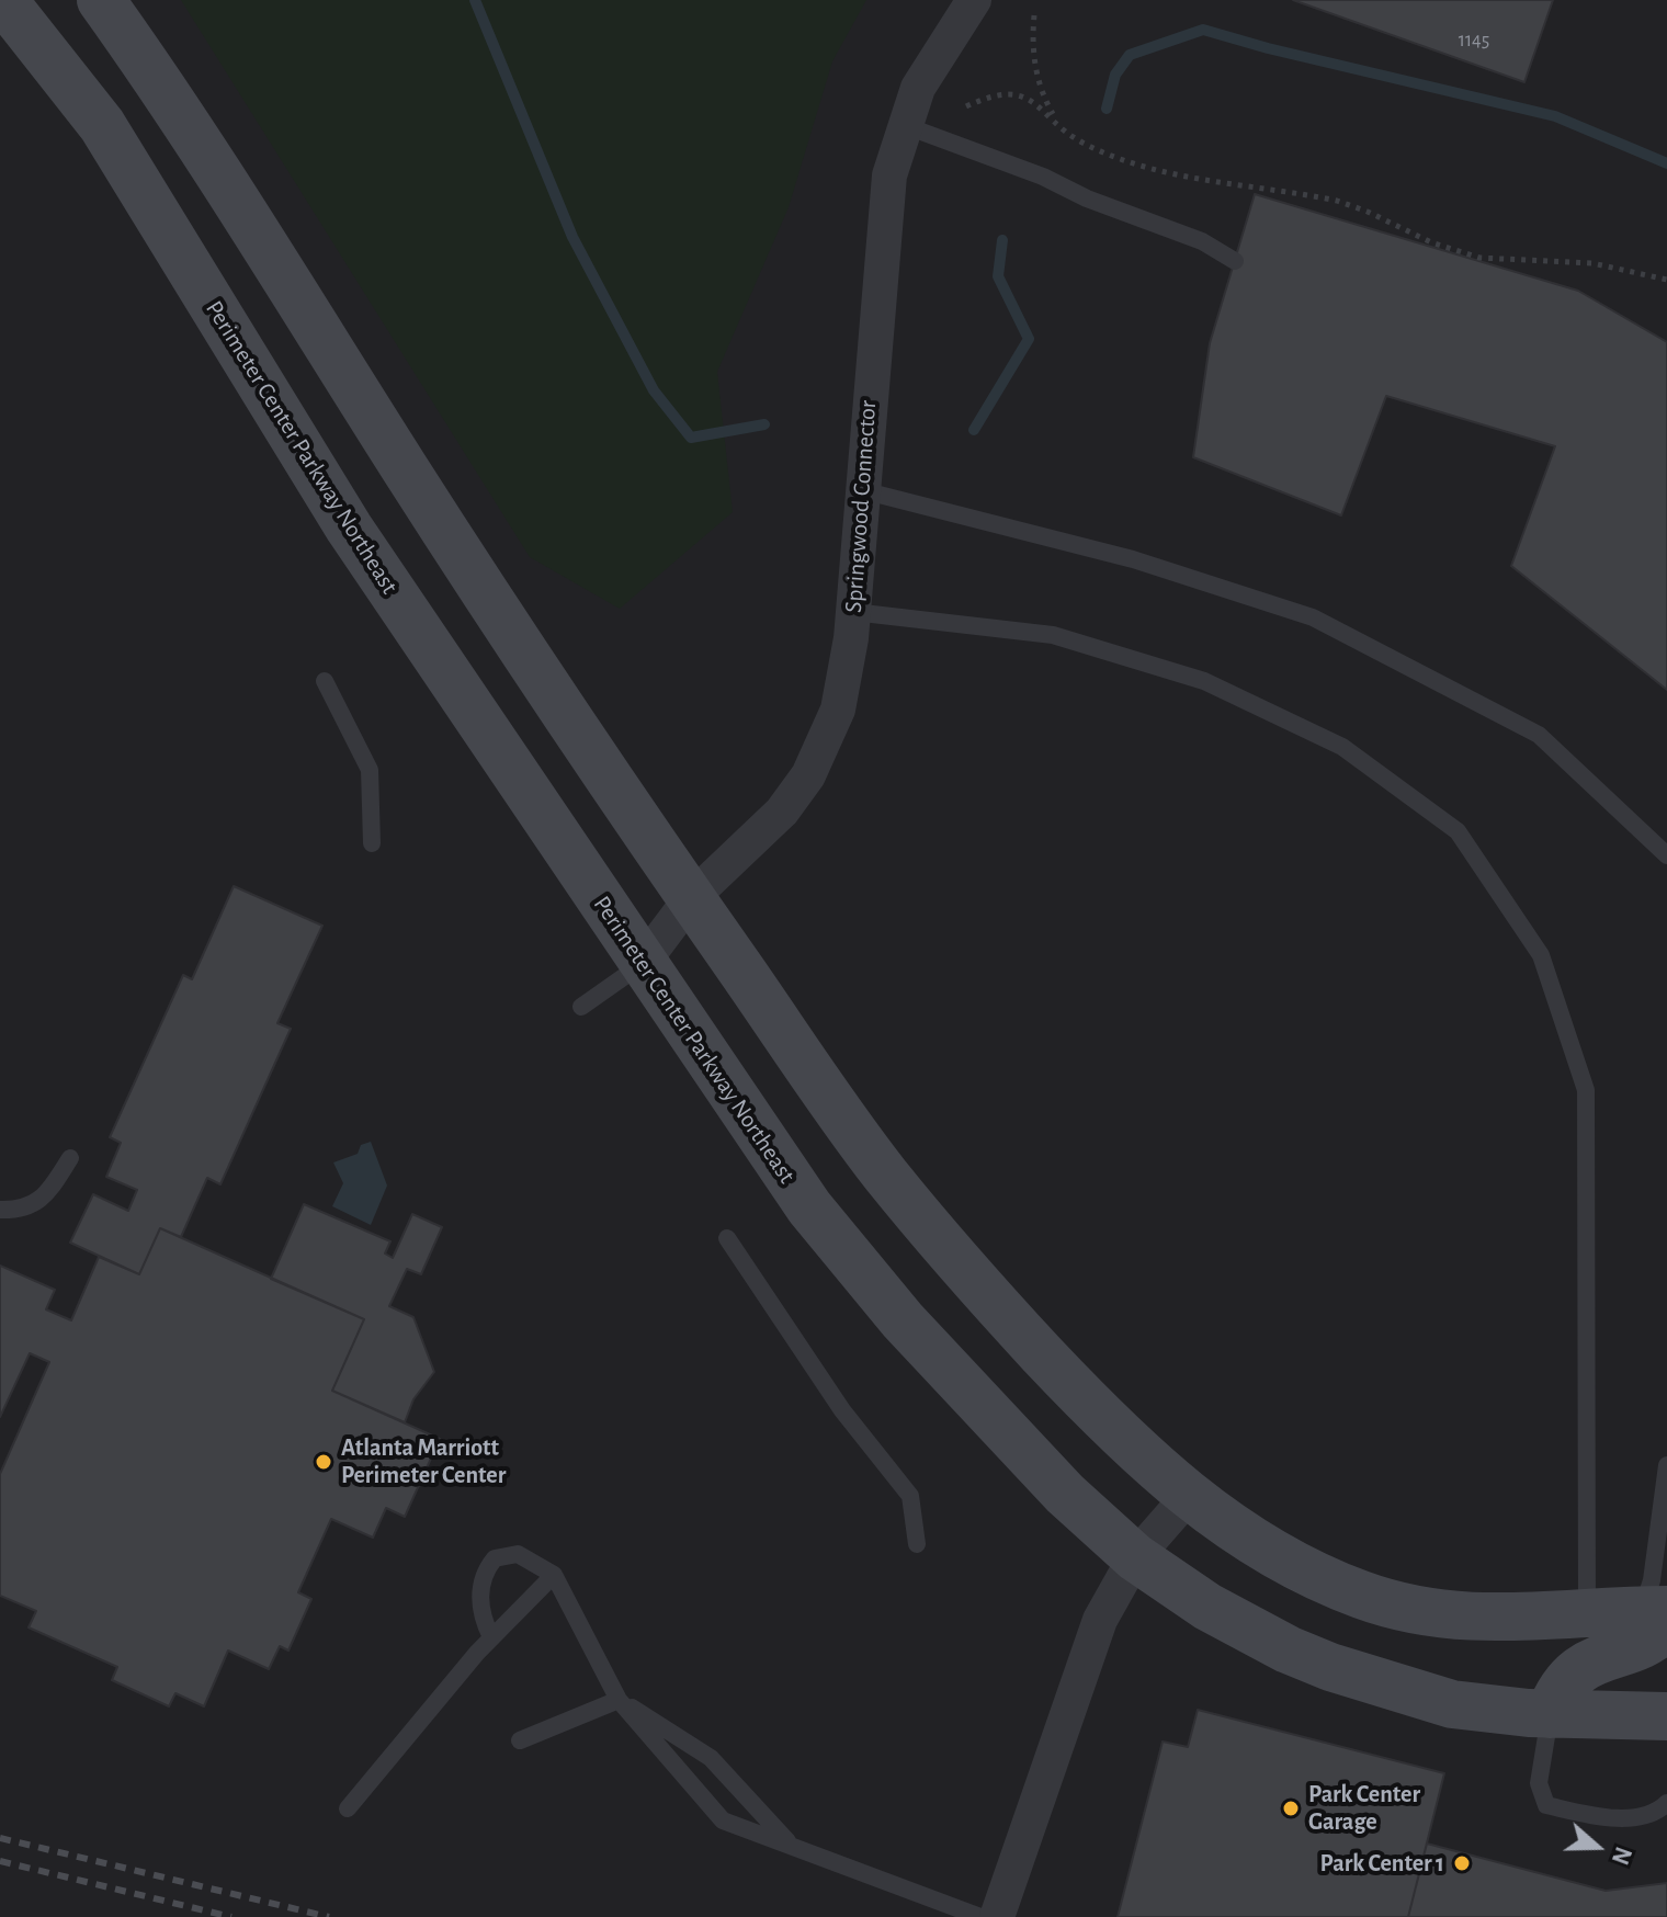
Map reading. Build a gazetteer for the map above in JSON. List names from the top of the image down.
{
  "streets": {
    "main road": ["Perimeter Center Parkway Northeast"],
    "street": ["Springwood Connector"]
  },
  "crossings": [
    ["Perimeter Center Parkway Northeast", "Springwood Connector"]
  ],
  "places": ["Atlanta Marriott Perimeter Center", "Park Center Garage", "Park Center 1"],
  "house_numbers": ["1145"],
  "north": "right"
}
